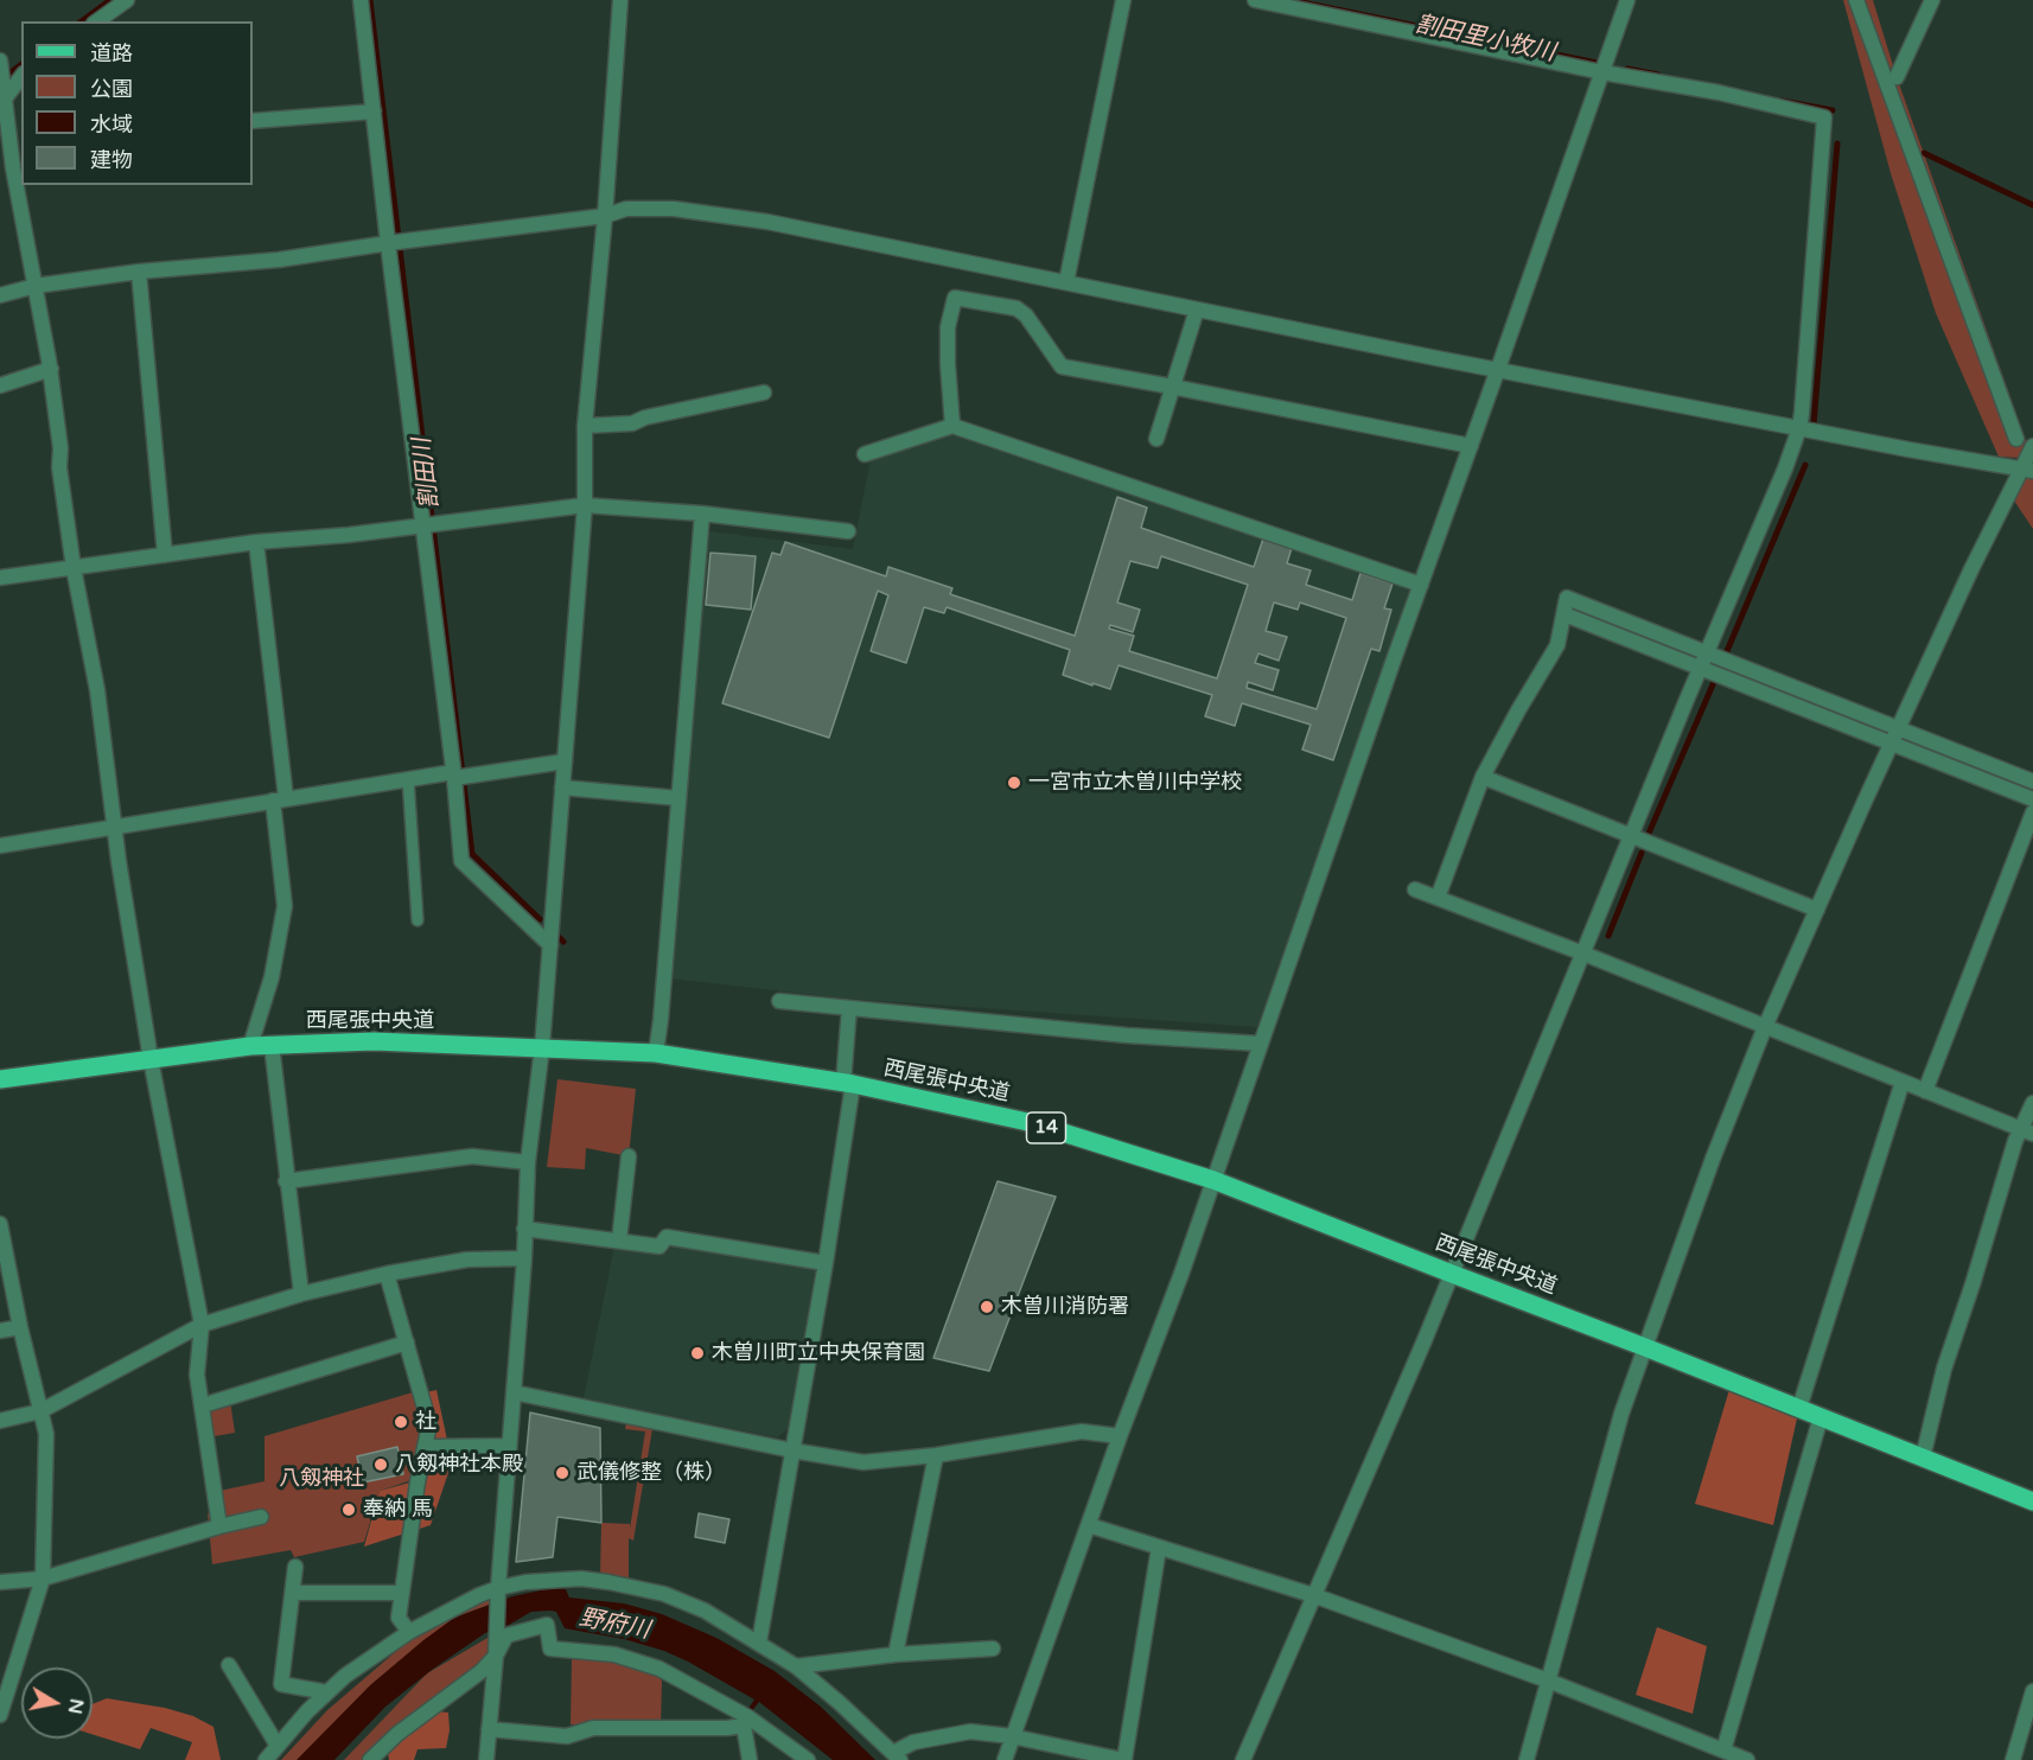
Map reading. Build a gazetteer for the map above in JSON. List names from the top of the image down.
{
  "streets": {
    "main road": ["西尾張中央道", "14"]
  },
  "water": ["割田里小牧川", "割田川", "野府川"],
  "parks": ["八剱神社"],
  "places": [
    "一宮市立木曽川中学校",
    "木曽川消防署",
    "木曽川町立中央保育園",
    "社",
    "八剱神社本殿",
    "武儀修整（株）",
    "奉納 馬"
  ],
  "legend": [
    "道路",
    "公園",
    "水域",
    "建物"
  ],
  "north": "right"
}
